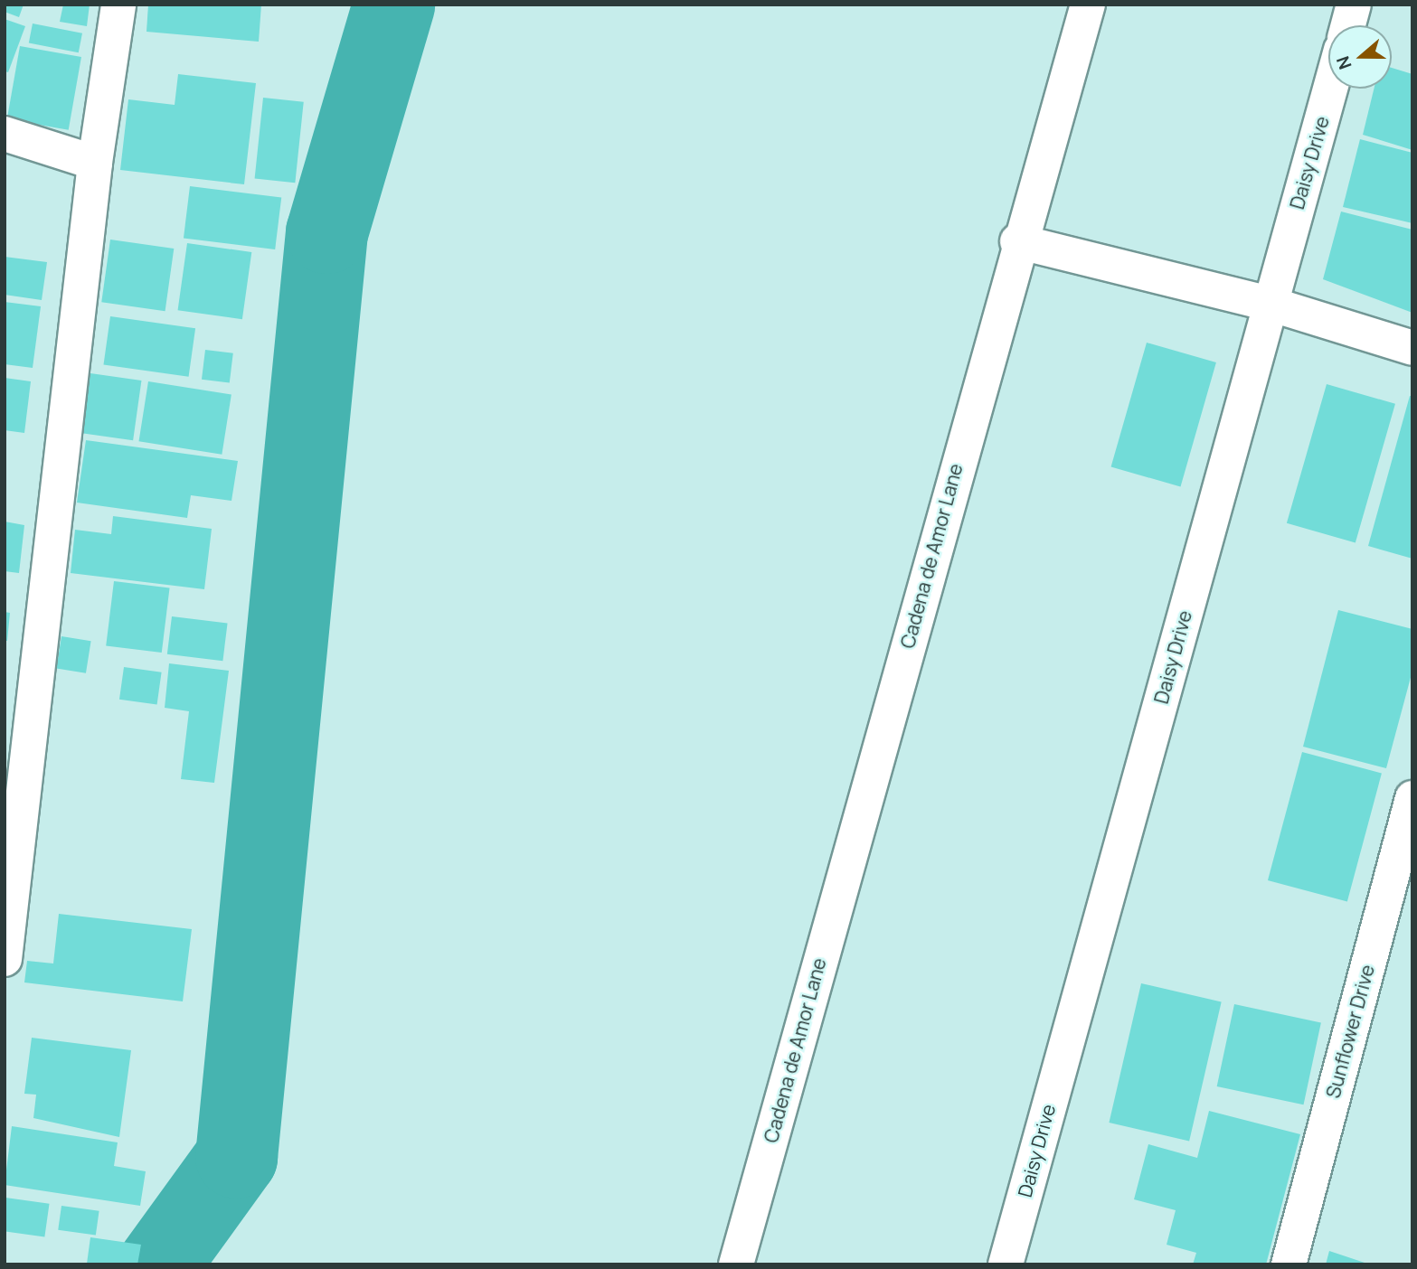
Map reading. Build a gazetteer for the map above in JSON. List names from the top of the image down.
{
  "streets": {
    "street": ["Daisy Drive", "Cadena de Amor Lane", "Sunflower Drive"]
  },
  "north": "left"
}
